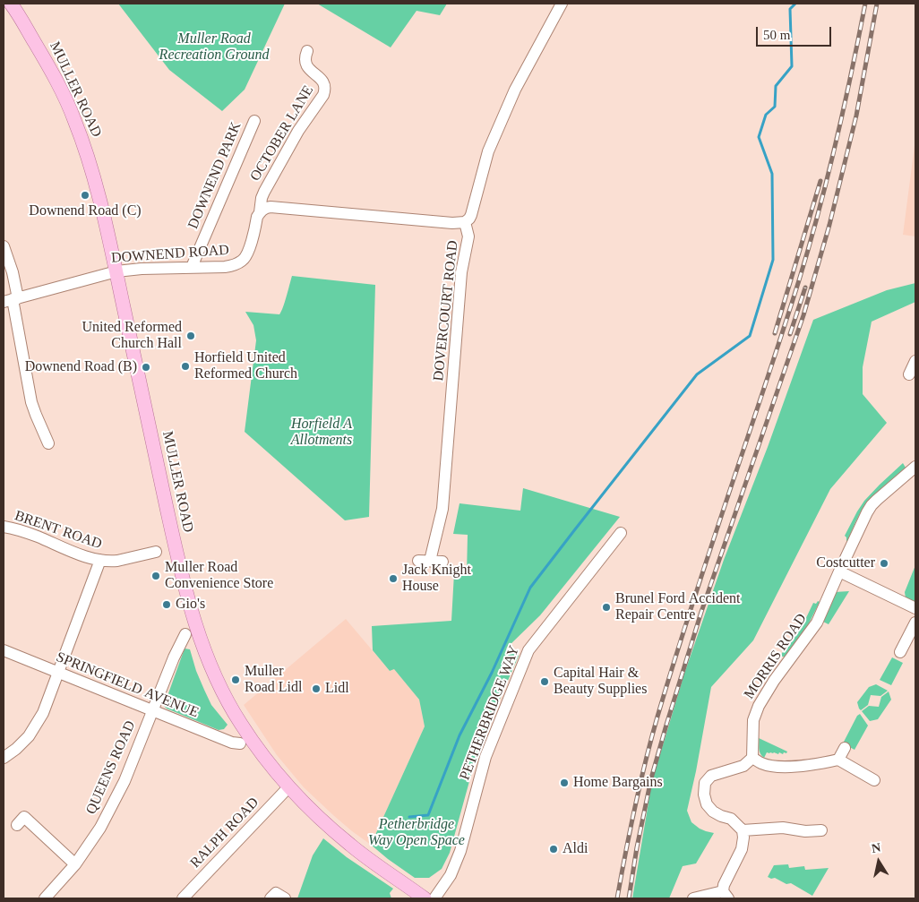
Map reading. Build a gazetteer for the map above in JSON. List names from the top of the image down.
{
  "streets": {
    "main road": ["MULLER ROAD"],
    "street": [
      "OCTOBER LANE",
      "DOWNEND PARK",
      "DOWNEND ROAD",
      "DOVERCOURT ROAD",
      "BRENT ROAD",
      "MORRIS ROAD",
      "SPRINGFIELD AVENUE",
      "PETHERBRIDGE WAY",
      "QUEENS ROAD",
      "RALPH ROAD"
    ]
  },
  "crossings": [
    ["MULLER ROAD", "DOWNEND ROAD"],
    ["MULLER ROAD", "BRENT ROAD"],
    ["MULLER ROAD", "RALPH ROAD"],
    ["OCTOBER LANE", "DOWNEND ROAD"],
    ["DOWNEND PARK", "DOWNEND ROAD"],
    ["SPRINGFIELD AVENUE", "QUEENS ROAD"]
  ],
  "parks": ["Muller Road Recreation Ground", "Horfield A Allotments", "Petherbridge Way Open Space"],
  "places": [
    "Downend Road (C)",
    "United Reformed Church Hall",
    "Horfield United Reformed Church",
    "Downend Road (B)",
    "Costcutter",
    "Muller Road Convenience Store",
    "Jack Knight House",
    "Gio's",
    "Brunel Ford Accident Repair Centre",
    "Muller Road Lidl",
    "Capital Hair & Beauty Supplies",
    "Lidl",
    "Home Bargains",
    "Aldi"
  ],
  "scale_bar": "50 m",
  "north": "top"
}
